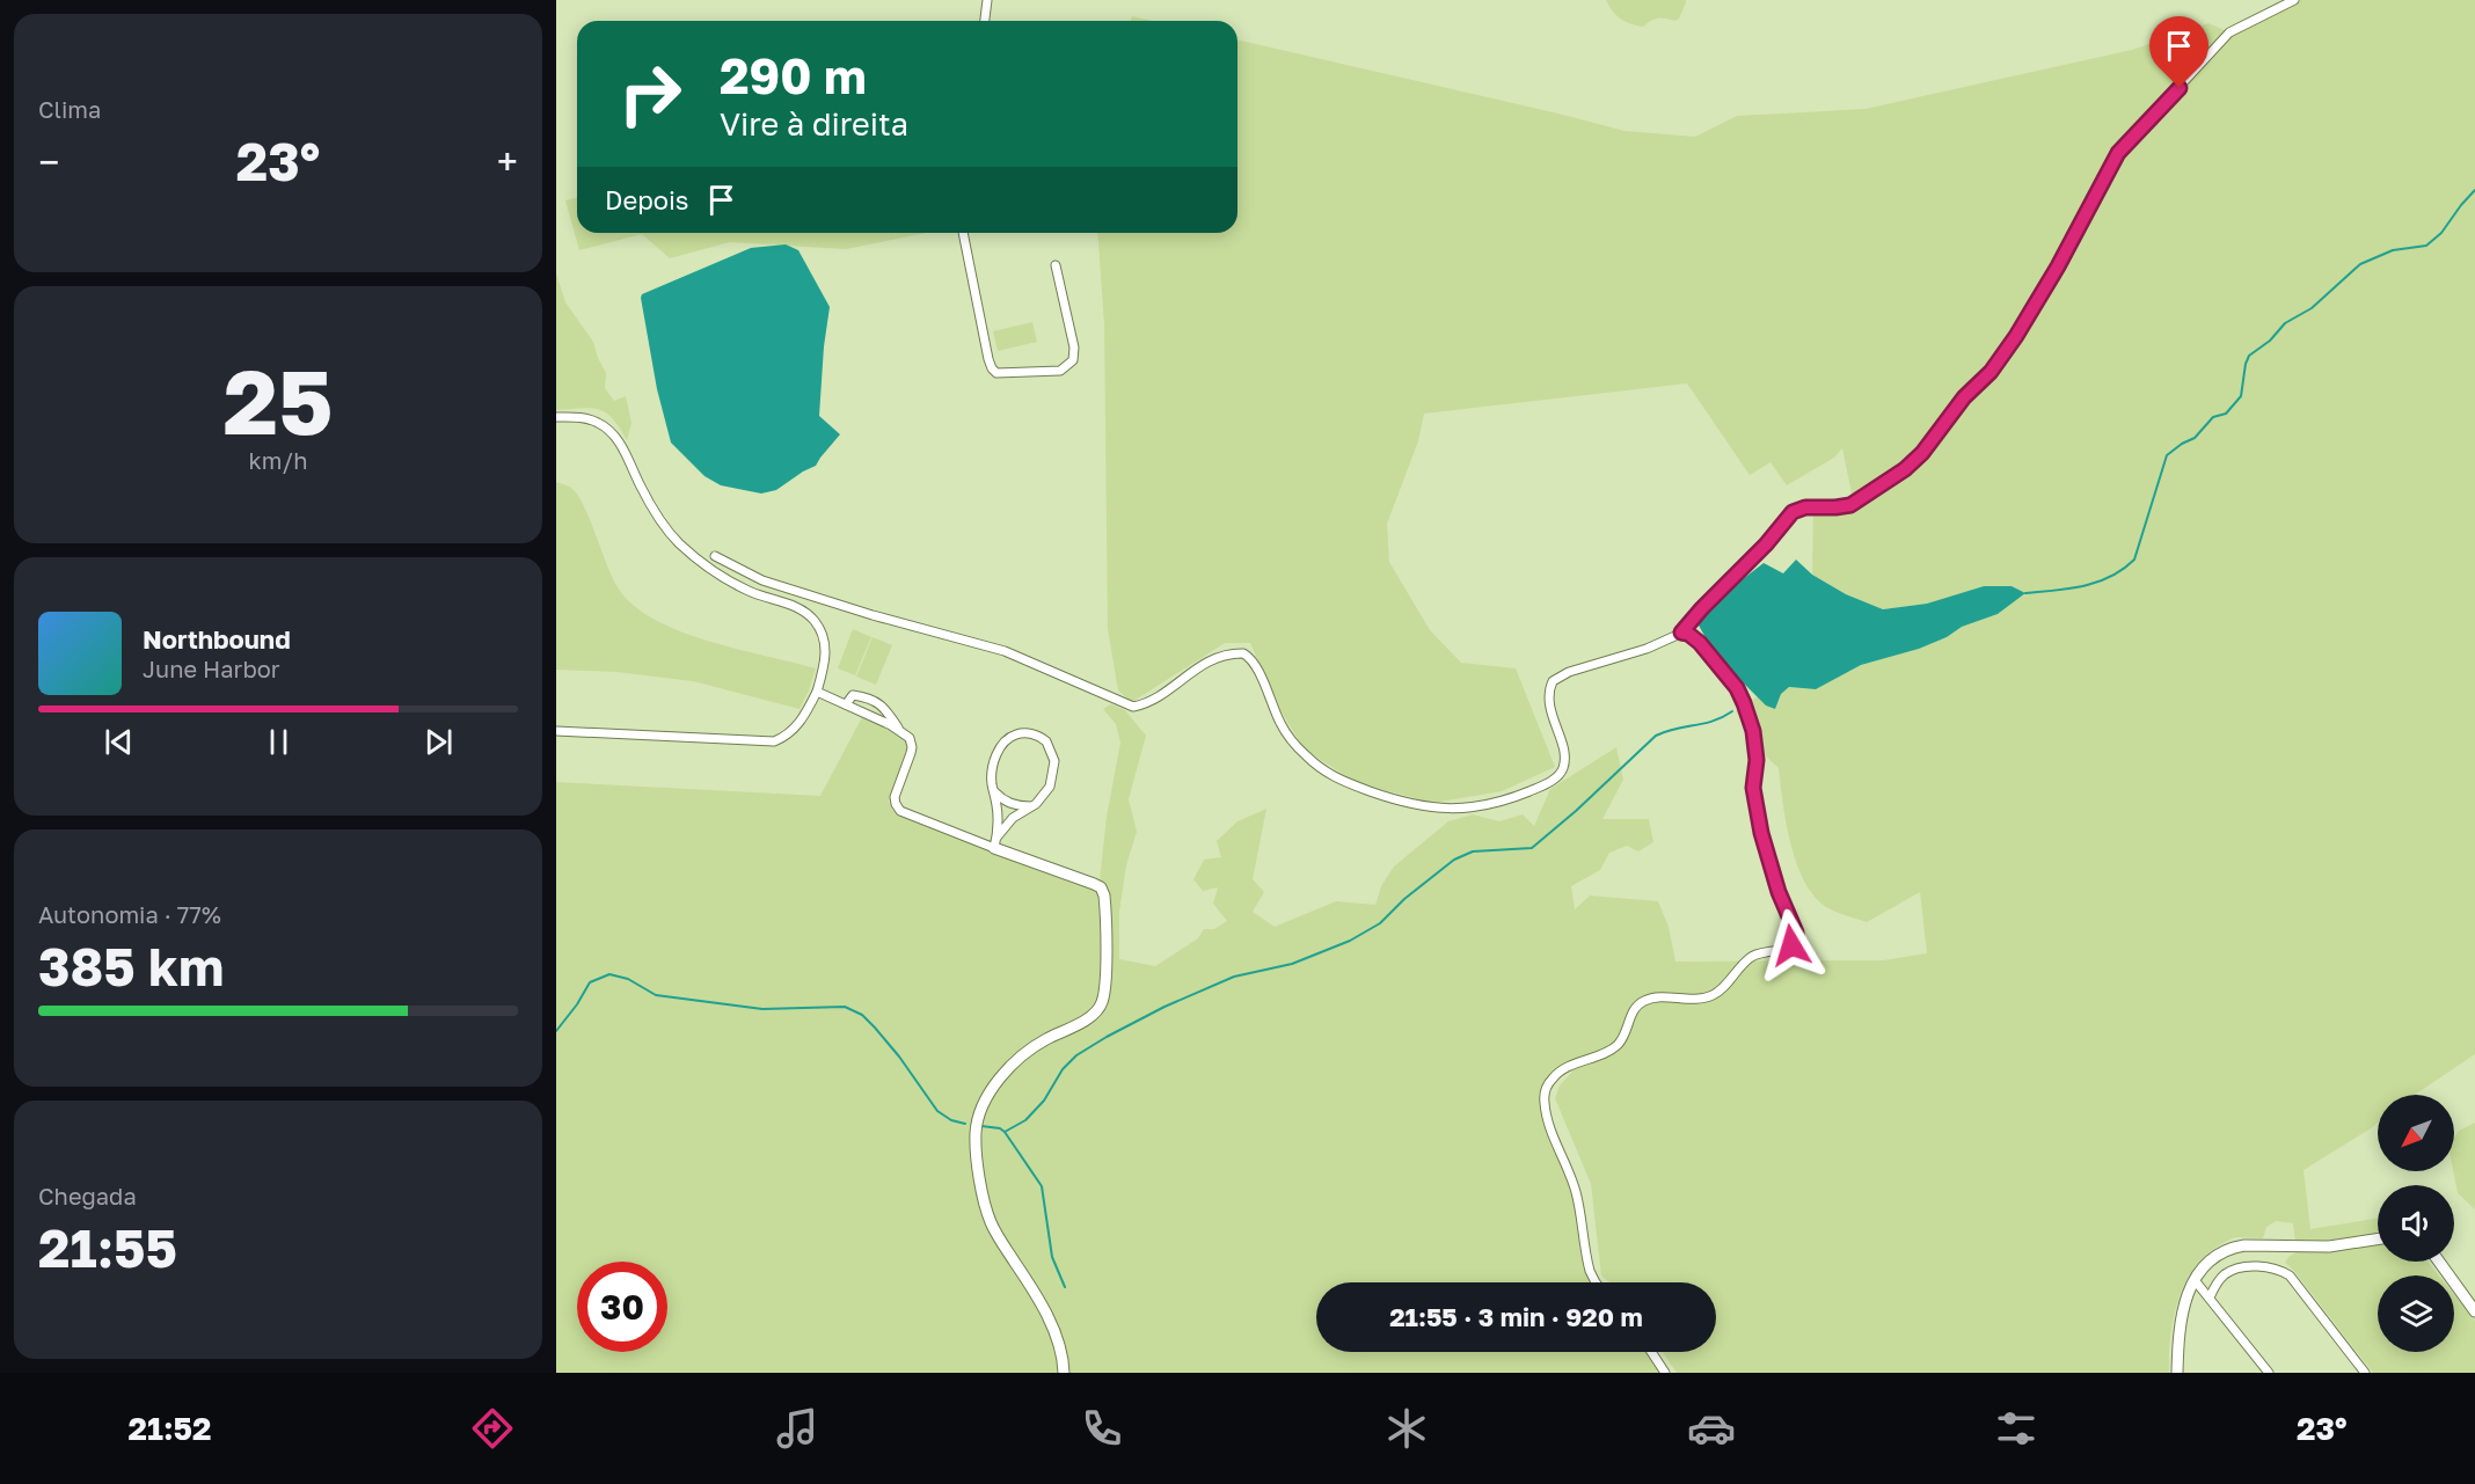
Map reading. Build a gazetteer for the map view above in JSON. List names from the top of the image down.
{
  "north": "bottom left",
  "page": {
    "tile": [
      "Clima",
      ["25", "km/h"],
      ["Autonomia · 77%", "385 km"],
      ["Chegada", "21:55"]
    ],
    "turn": ["290 m", "Vire à direita"],
    "heat": ["−", "23°", "+"],
    "then": "Depois",
    "song": ["Northbound", "June Harbor"],
    "limit": "30",
    "trip": "21:55 · 3 min · 920 m",
    "tabs": ["21:52", "23°"]
  }
}
